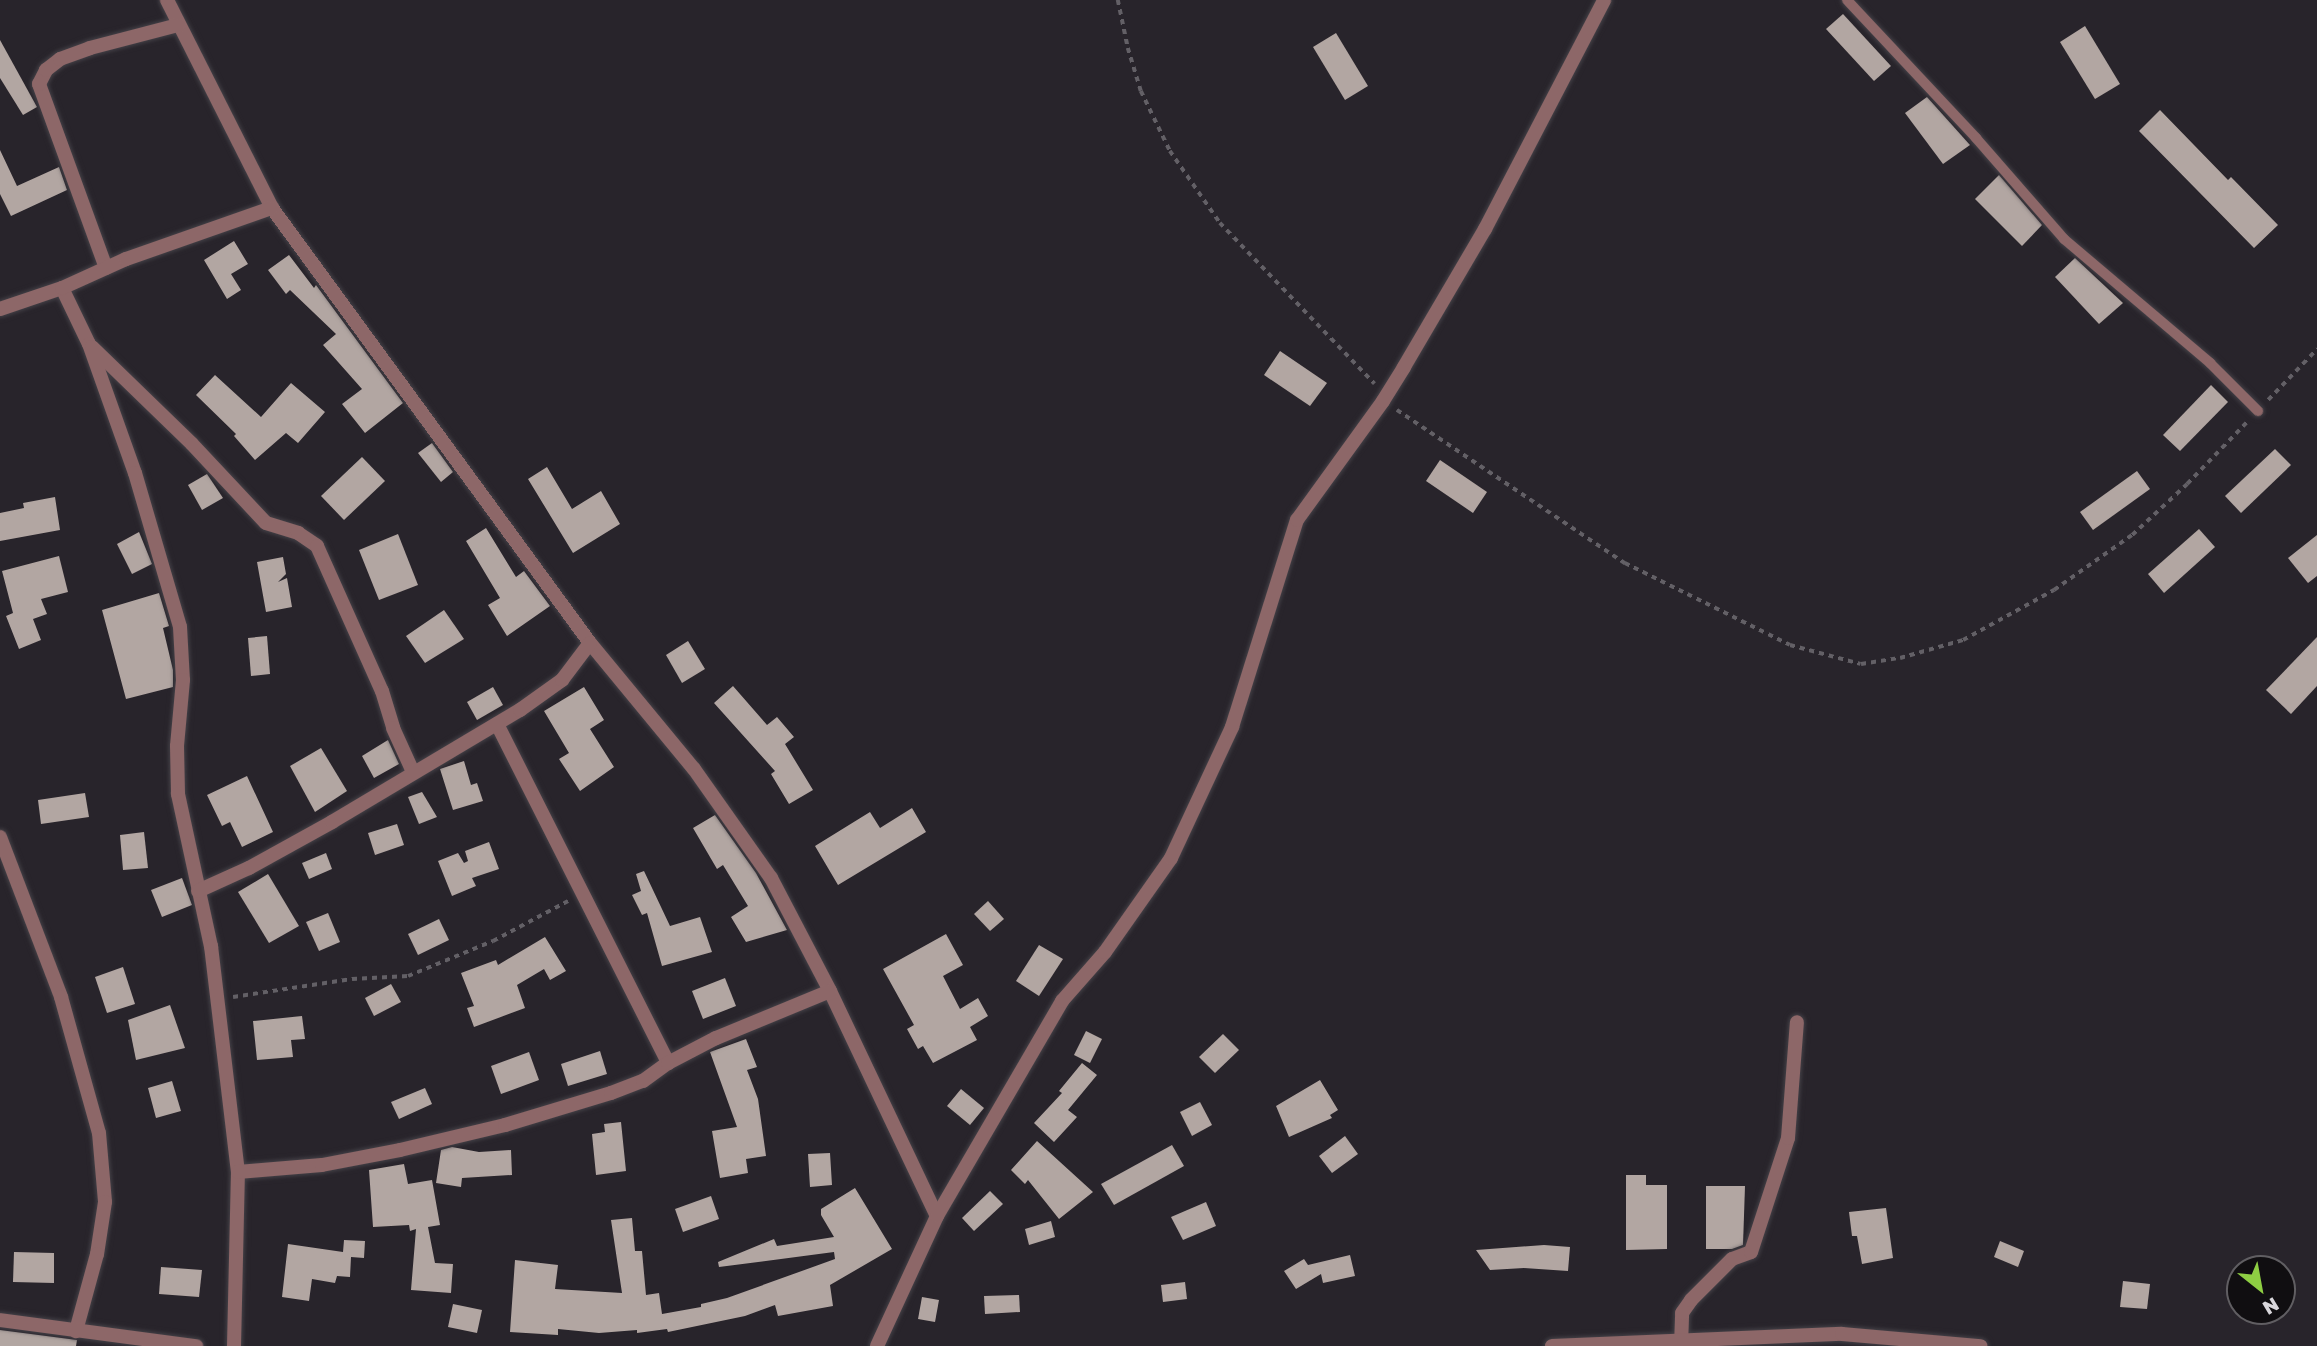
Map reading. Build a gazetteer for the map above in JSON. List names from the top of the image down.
{
  "north": "bottom right"
}
